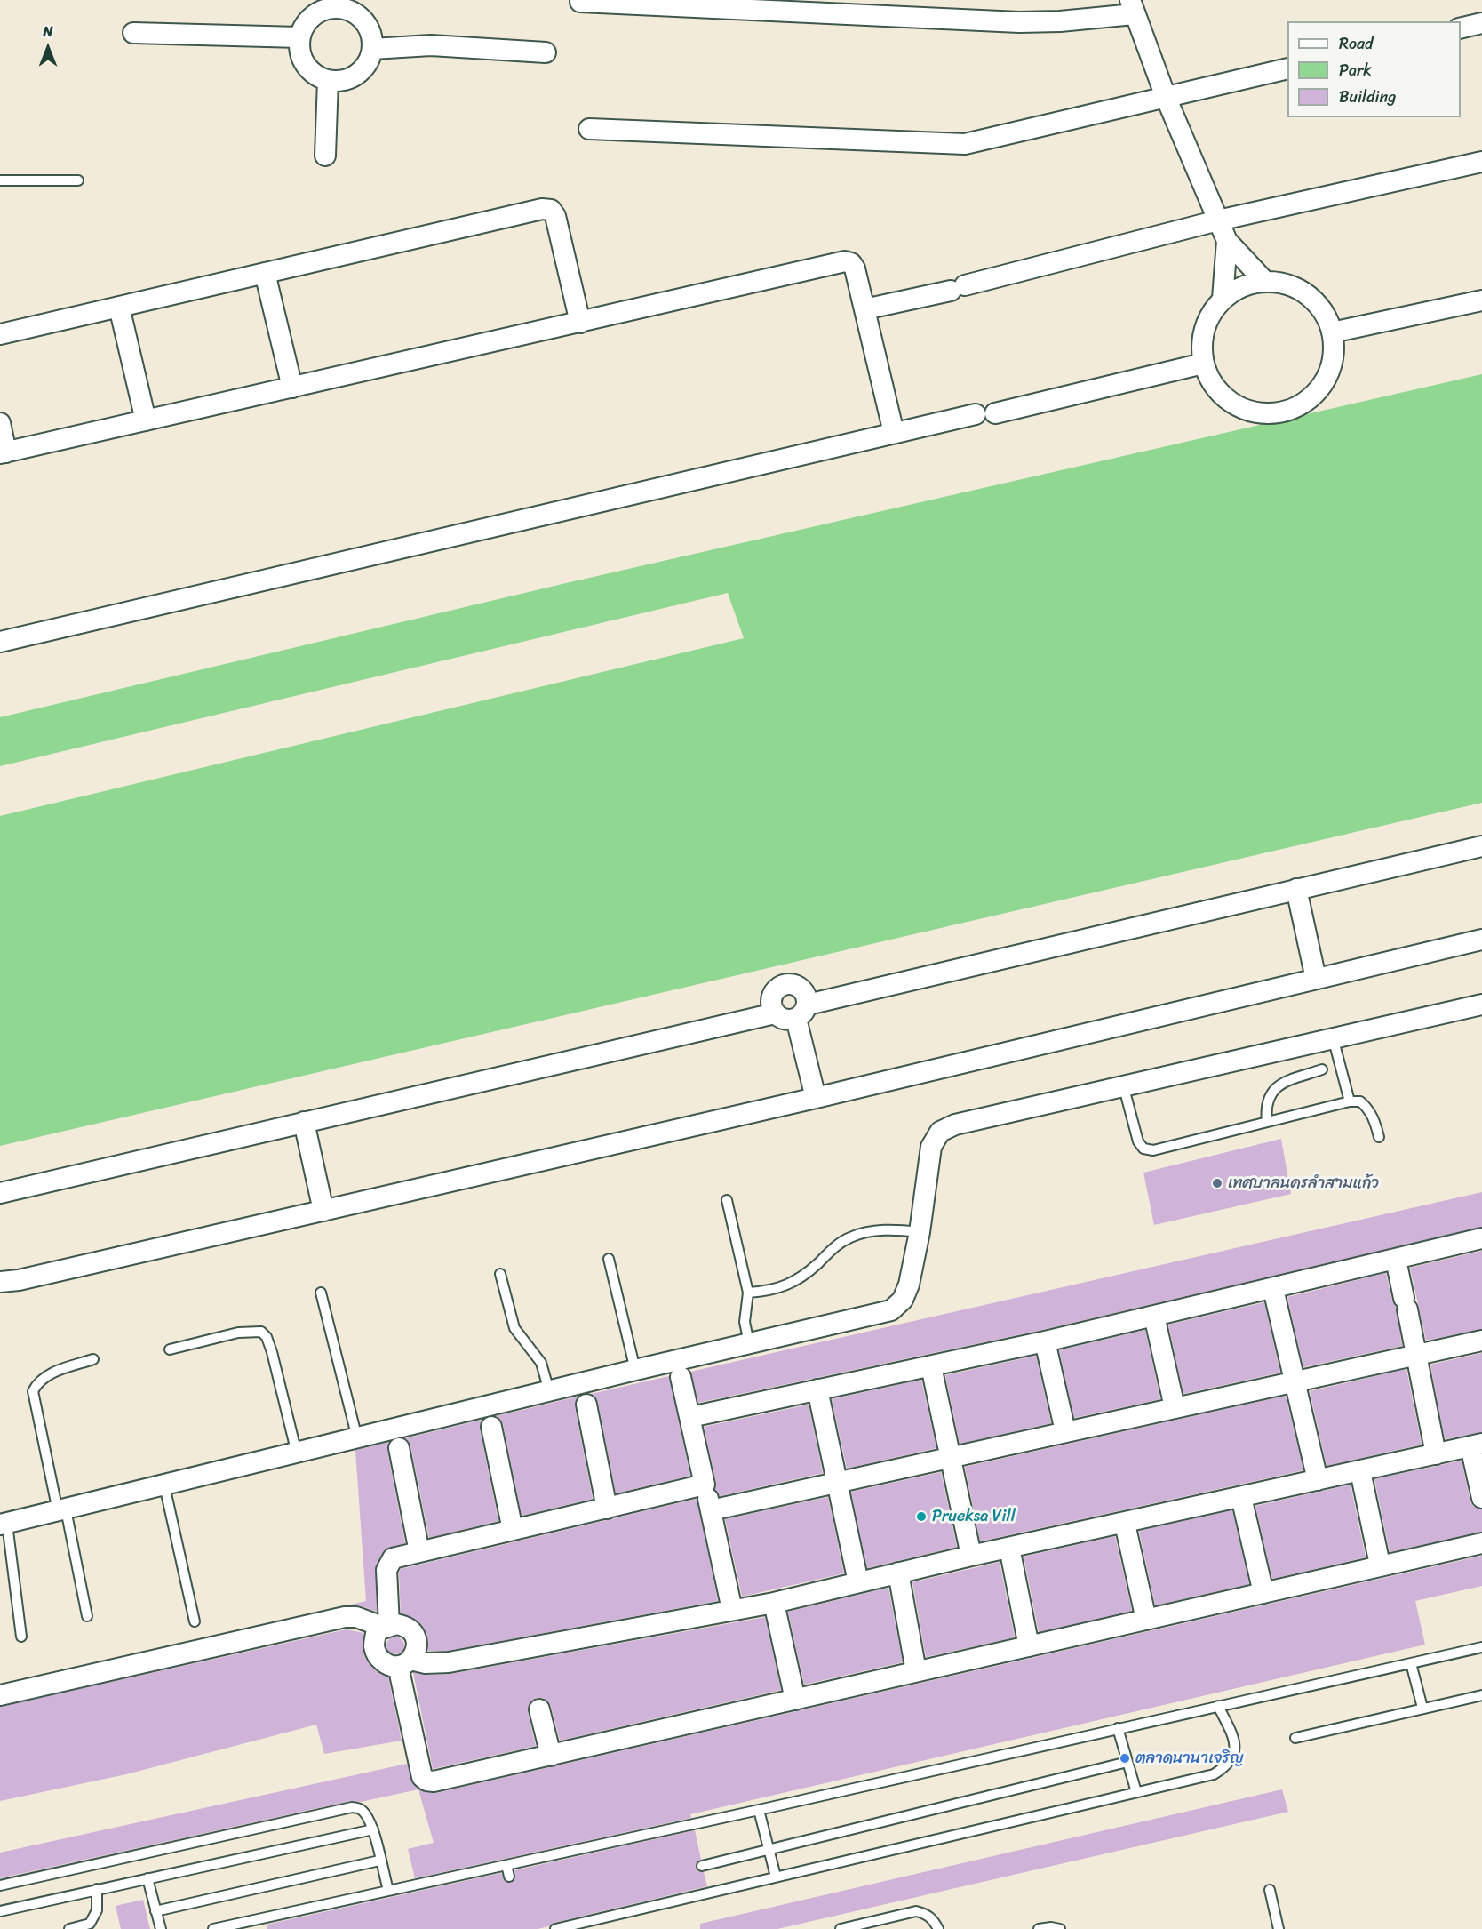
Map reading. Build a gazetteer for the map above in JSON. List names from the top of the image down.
{
  "places": ["เทศบาลนครลำสามแก้ว", "Prueksa Vill", "ตลาดนานาเจริญ"],
  "legend": ["Road", "Park", "Building"],
  "north": "top"
}
